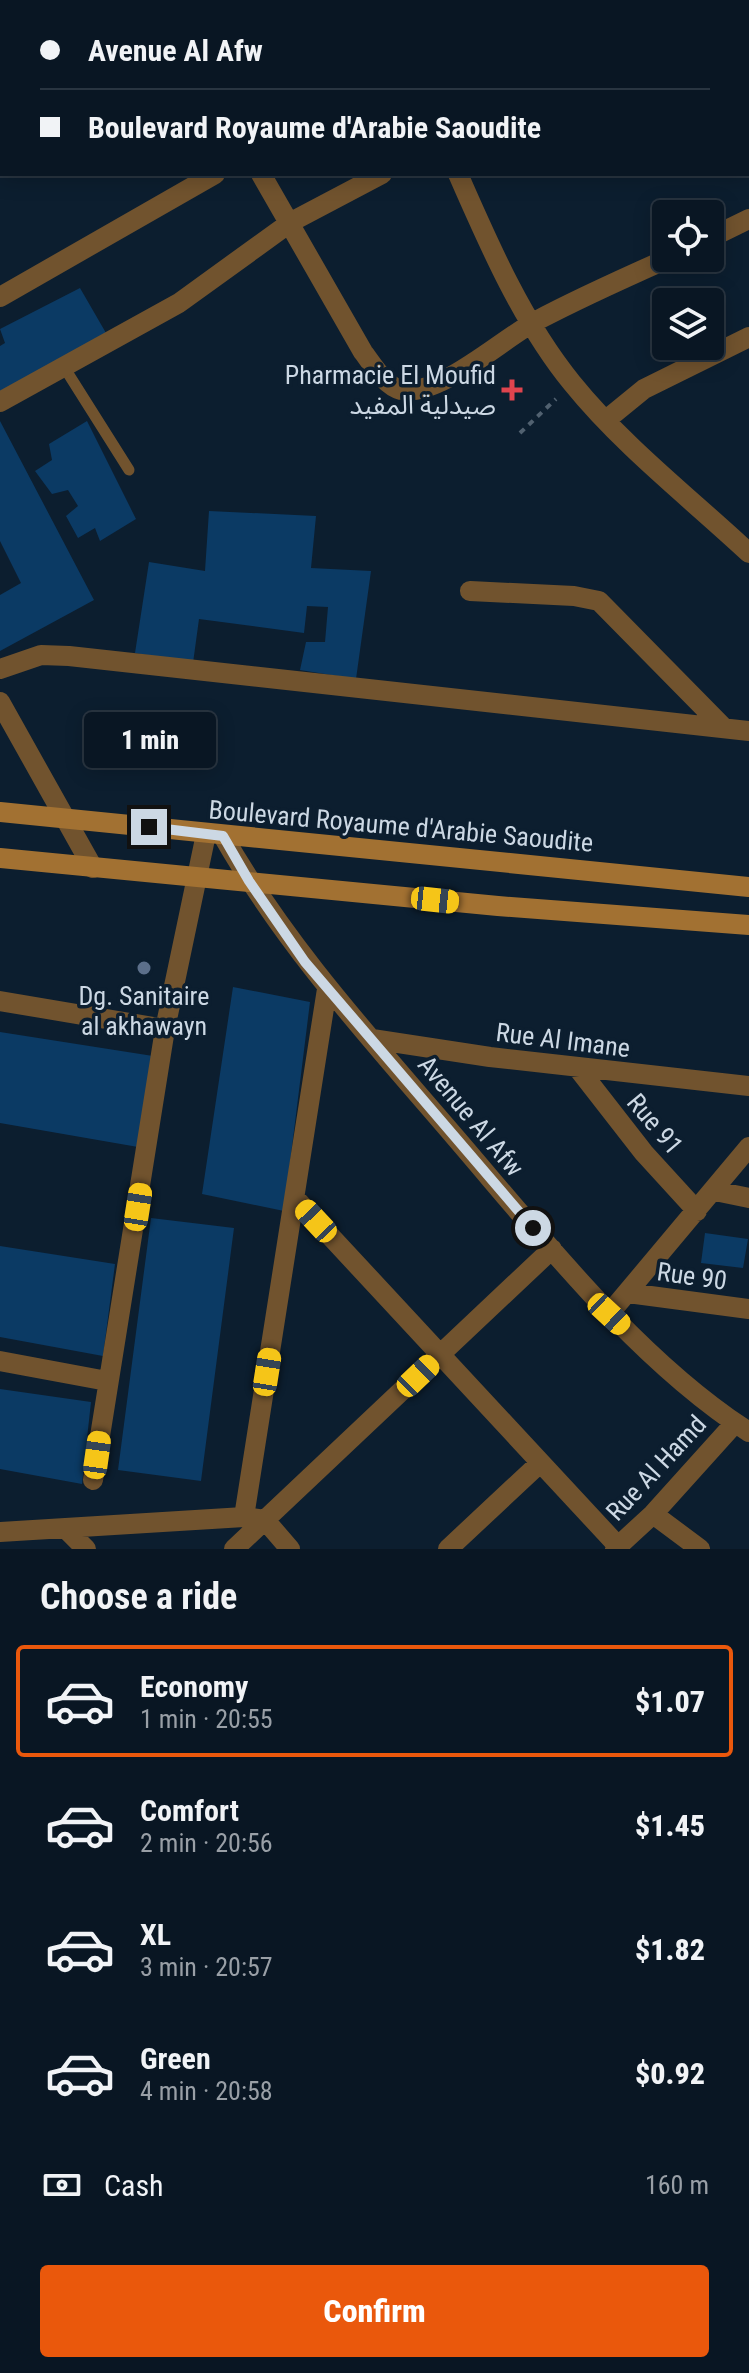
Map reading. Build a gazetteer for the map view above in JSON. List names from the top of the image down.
{
  "streets": {
    "main road": ["Boulevard Royaume d'Arabie Saoudite"],
    "street": [
      "Rue Al Imane",
      "Avenue Al Afw",
      "Rue 91",
      "Rue 90",
      "Rue Al Hamd"
    ]
  },
  "crossings": [
    ["Boulevard Royaume d'Arabie Saoudite", "Avenue Al Afw"],
    ["Rue Al Imane", "Avenue Al Afw"],
    ["Rue Al Imane", "Rue 91"],
    ["Avenue Al Afw", "Rue Al Hamd"]
  ],
  "places": {
    "health": ["Pharmacie El Moufid صيدلية المفيد"],
    "other": ["Dg. Sanitaire al akhawayn"]
  },
  "page": {
    "banner": ["Avenue Al Afw", "Boulevard Royaume d'Arabie Saoudite"],
    "bubble": "1 min",
    "heading": "Choose a ride",
    "list": [
      {
        "name": "Economy",
        "note": "1 min · 20:55",
        "value": "$1.07"
      },
      {
        "name": "Comfort",
        "note": "2 min · 20:56",
        "value": "$1.45"
      },
      {
        "name": "XL",
        "note": "3 min · 20:57",
        "value": "$1.82"
      },
      {
        "name": "Green",
        "note": "4 min · 20:58",
        "value": "$0.92"
      }
    ],
    "pay": ["Cash", "160 m"],
    "buttons": "Confirm"
  }
}
